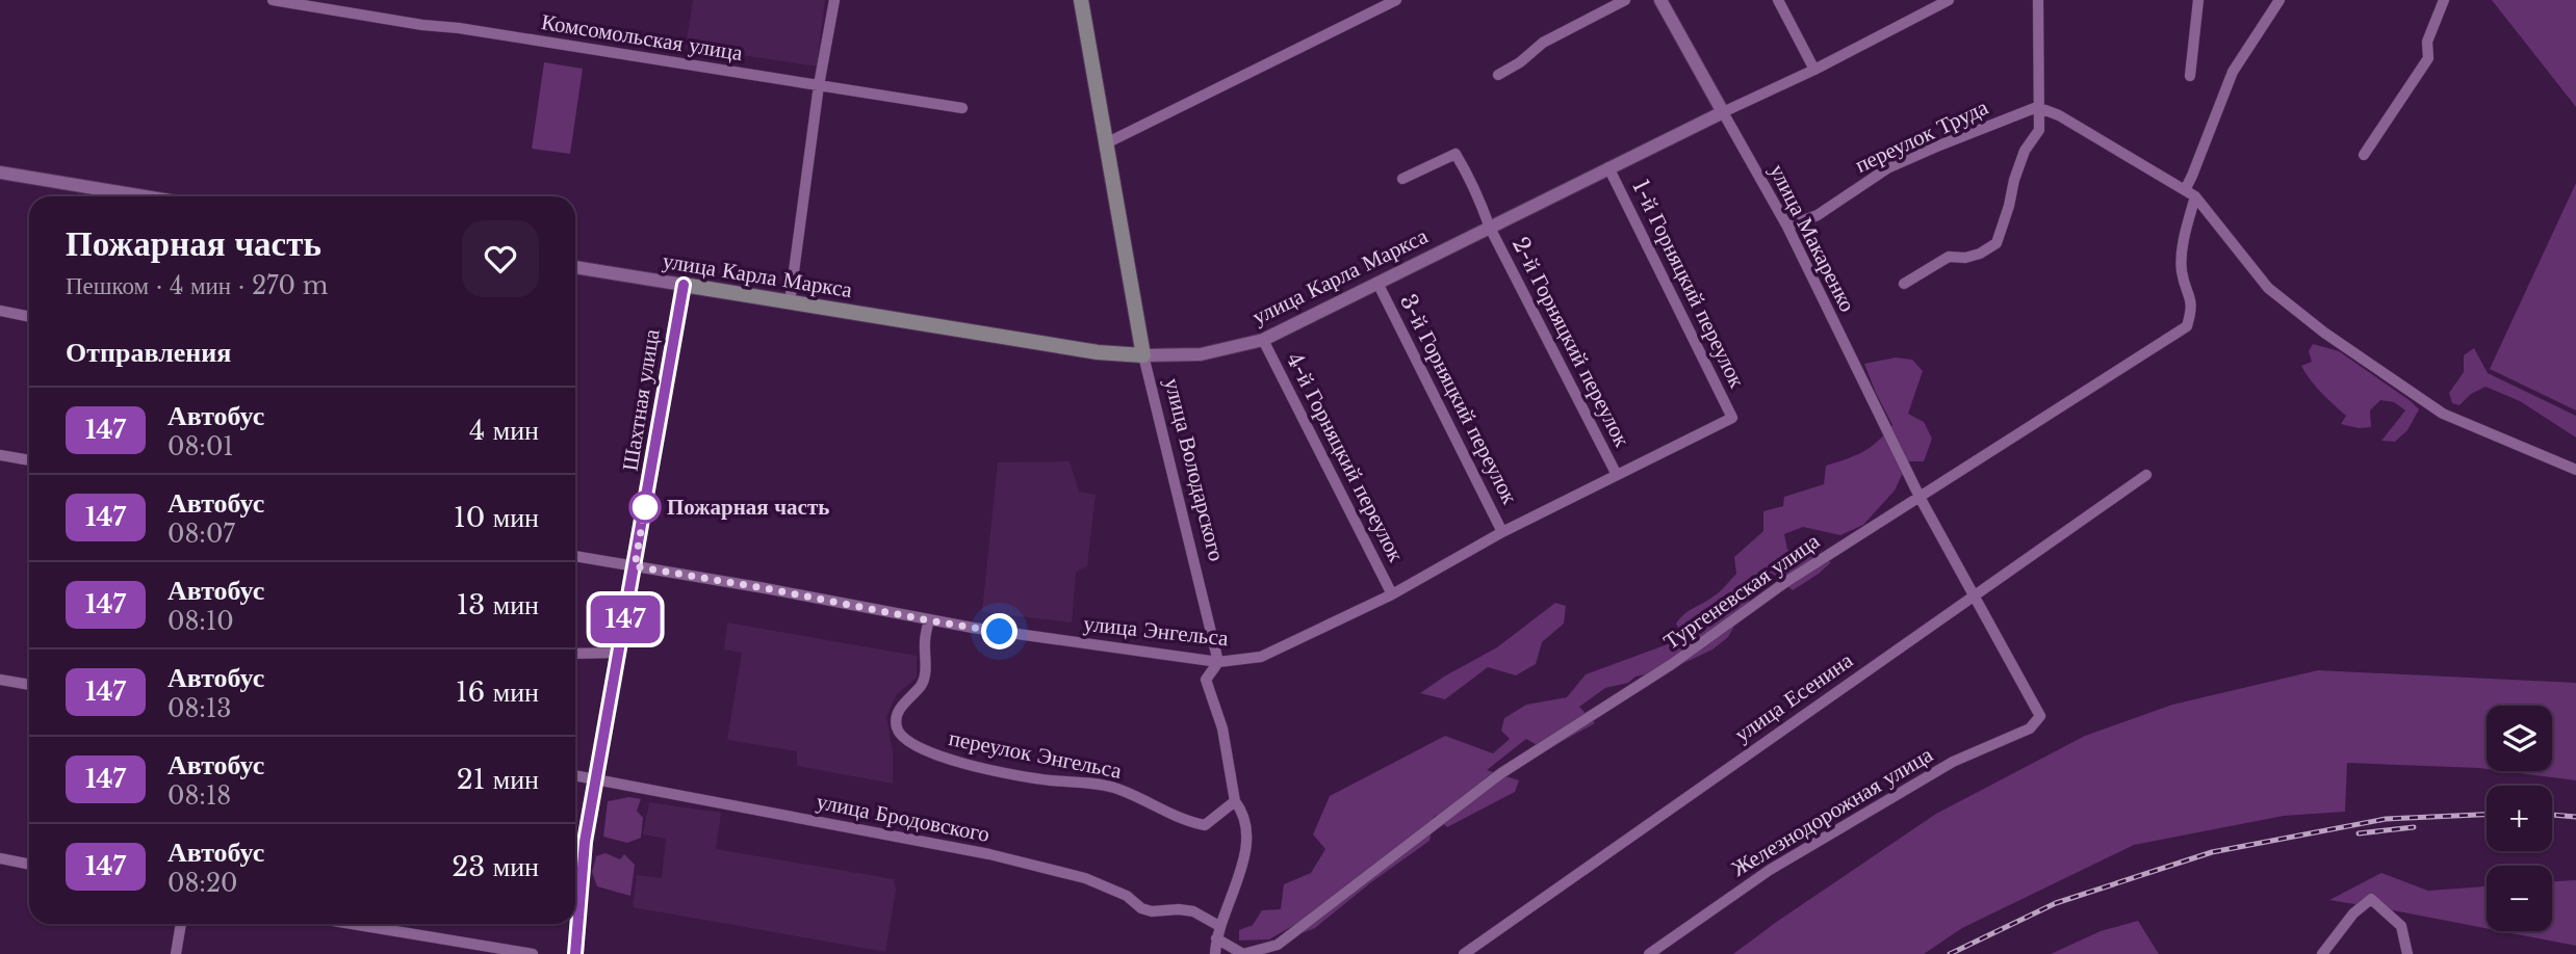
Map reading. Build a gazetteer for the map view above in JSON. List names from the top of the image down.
{
  "streets": {
    "main road": ["улица Карла Маркса", "Шахтная улица", "улица Володарского"],
    "street": [
      "Комсомольская улица",
      "переулок Труда",
      "улица Макаренко",
      "1-й Горняцкий переулок",
      "2-й Горняцкий переулок",
      "3-й Горняцкий переулок",
      "4-й Горняцкий переулок",
      "Тургеневская улица",
      "улица Энгельса",
      "улица Есенина",
      "переулок Энгельса",
      "Железнодорожная улица",
      "улица Бродовского"
    ]
  },
  "crossings": [
    ["переулок Труда", "улица Макаренко"],
    ["улица Макаренко", "улица Карла Маркса"],
    ["улица Макаренко", "Тургеневская улица"],
    ["улица Макаренко", "улица Есенина"],
    ["улица Макаренко", "Железнодорожная улица"],
    ["улица Карла Маркса", "1-й Горняцкий переулок"],
    ["улица Карла Маркса", "2-й Горняцкий переулок"],
    ["улица Карла Маркса", "3-й Горняцкий переулок"],
    ["улица Карла Маркса", "Шахтная улица"],
    ["улица Карла Маркса", "4-й Горняцкий переулок"],
    ["улица Карла Маркса", "улица Володарского"],
    ["1-й Горняцкий переулок", "улица Энгельса"],
    ["2-й Горняцкий переулок", "улица Энгельса"],
    ["3-й Горняцкий переулок", "улица Энгельса"],
    ["Шахтная улица", "улица Энгельса"],
    ["Шахтная улица", "улица Бродовского"],
    ["4-й Горняцкий переулок", "улица Энгельса"],
    ["улица Володарского", "Тургеневская улица"],
    ["улица Володарского", "улица Энгельса"],
    ["улица Володарского", "переулок Энгельса"],
    ["улица Володарского", "улица Бродовского"],
    ["улица Энгельса", "переулок Энгельса"]
  ],
  "places": ["Пожарная часть"],
  "lines": ["bus line 147"],
  "page": {
    "on_map": "147",
    "heading": [
      ["Пожарная часть", "Пешком · 4 мин · 270 m"],
      "Отправления"
    ],
    "list": [
      {
        "mark": "147",
        "name": "Автобус",
        "note": "08:01",
        "value": "4 мин"
      },
      {
        "mark": "147",
        "name": "Автобус",
        "note": "08:07",
        "value": "10 мин"
      },
      {
        "mark": "147",
        "name": "Автобус",
        "note": "08:10",
        "value": "13 мин"
      },
      {
        "mark": "147",
        "name": "Автобус",
        "note": "08:13",
        "value": "16 мин"
      },
      {
        "mark": "147",
        "name": "Автобус",
        "note": "08:18",
        "value": "21 мин"
      },
      {
        "mark": "147",
        "name": "Автобус",
        "note": "08:20",
        "value": "23 мин"
      }
    ],
    "map_buttons": ["+", "−"]
  }
}
